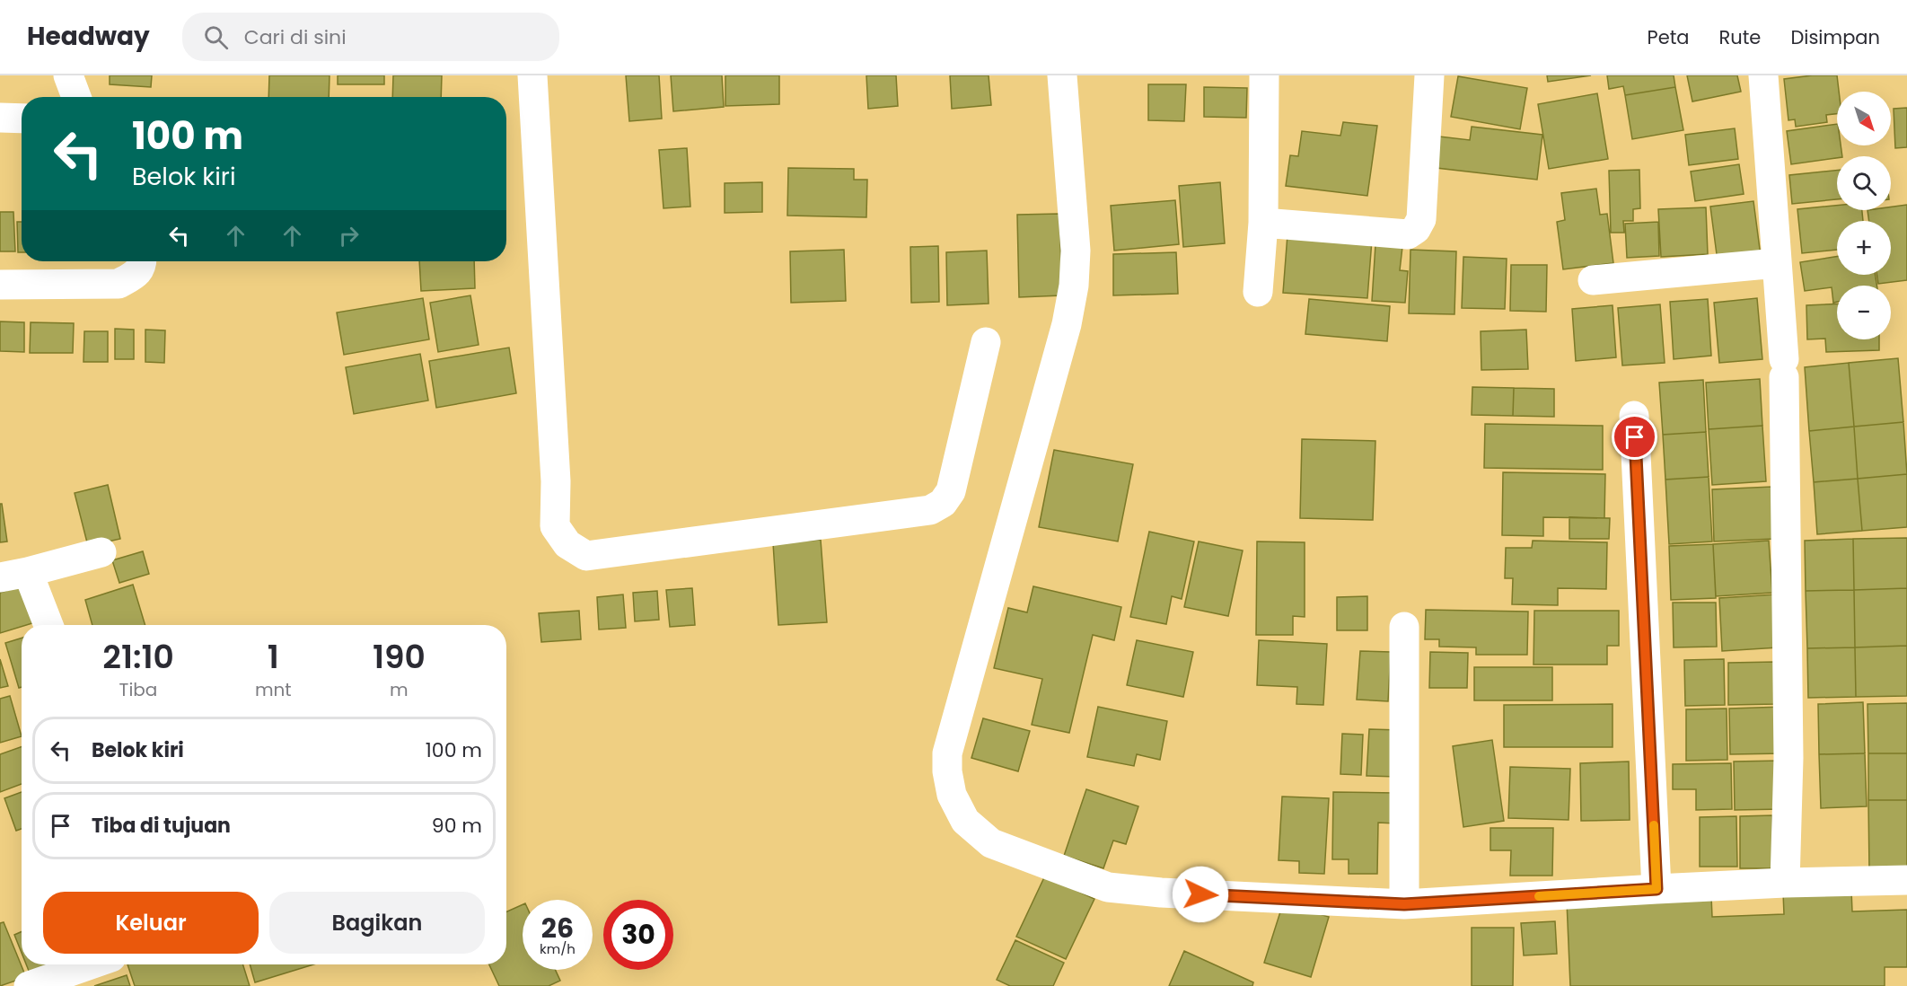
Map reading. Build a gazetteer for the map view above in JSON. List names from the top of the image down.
{
  "north": "bottom right",
  "page": {
    "header": "Headway",
    "search": "Cari di sini",
    "nav": ["Peta", "Rute", "Disimpan"],
    "map_buttons": ["+", "−"],
    "turn": ["100 m", "Belok kiri"],
    "eta": [
      "21:10",
      "Tiba",
      "1",
      "mnt",
      "190",
      "m"
    ],
    "list": [
      {
        "name": "Belok kiri",
        "value": "100 m"
      },
      {
        "name": "Tiba di tujuan",
        "value": "90 m"
      }
    ],
    "buttons": ["Keluar", "Bagikan"],
    "speed": "26 km/h",
    "limit": "30"
  }
}
